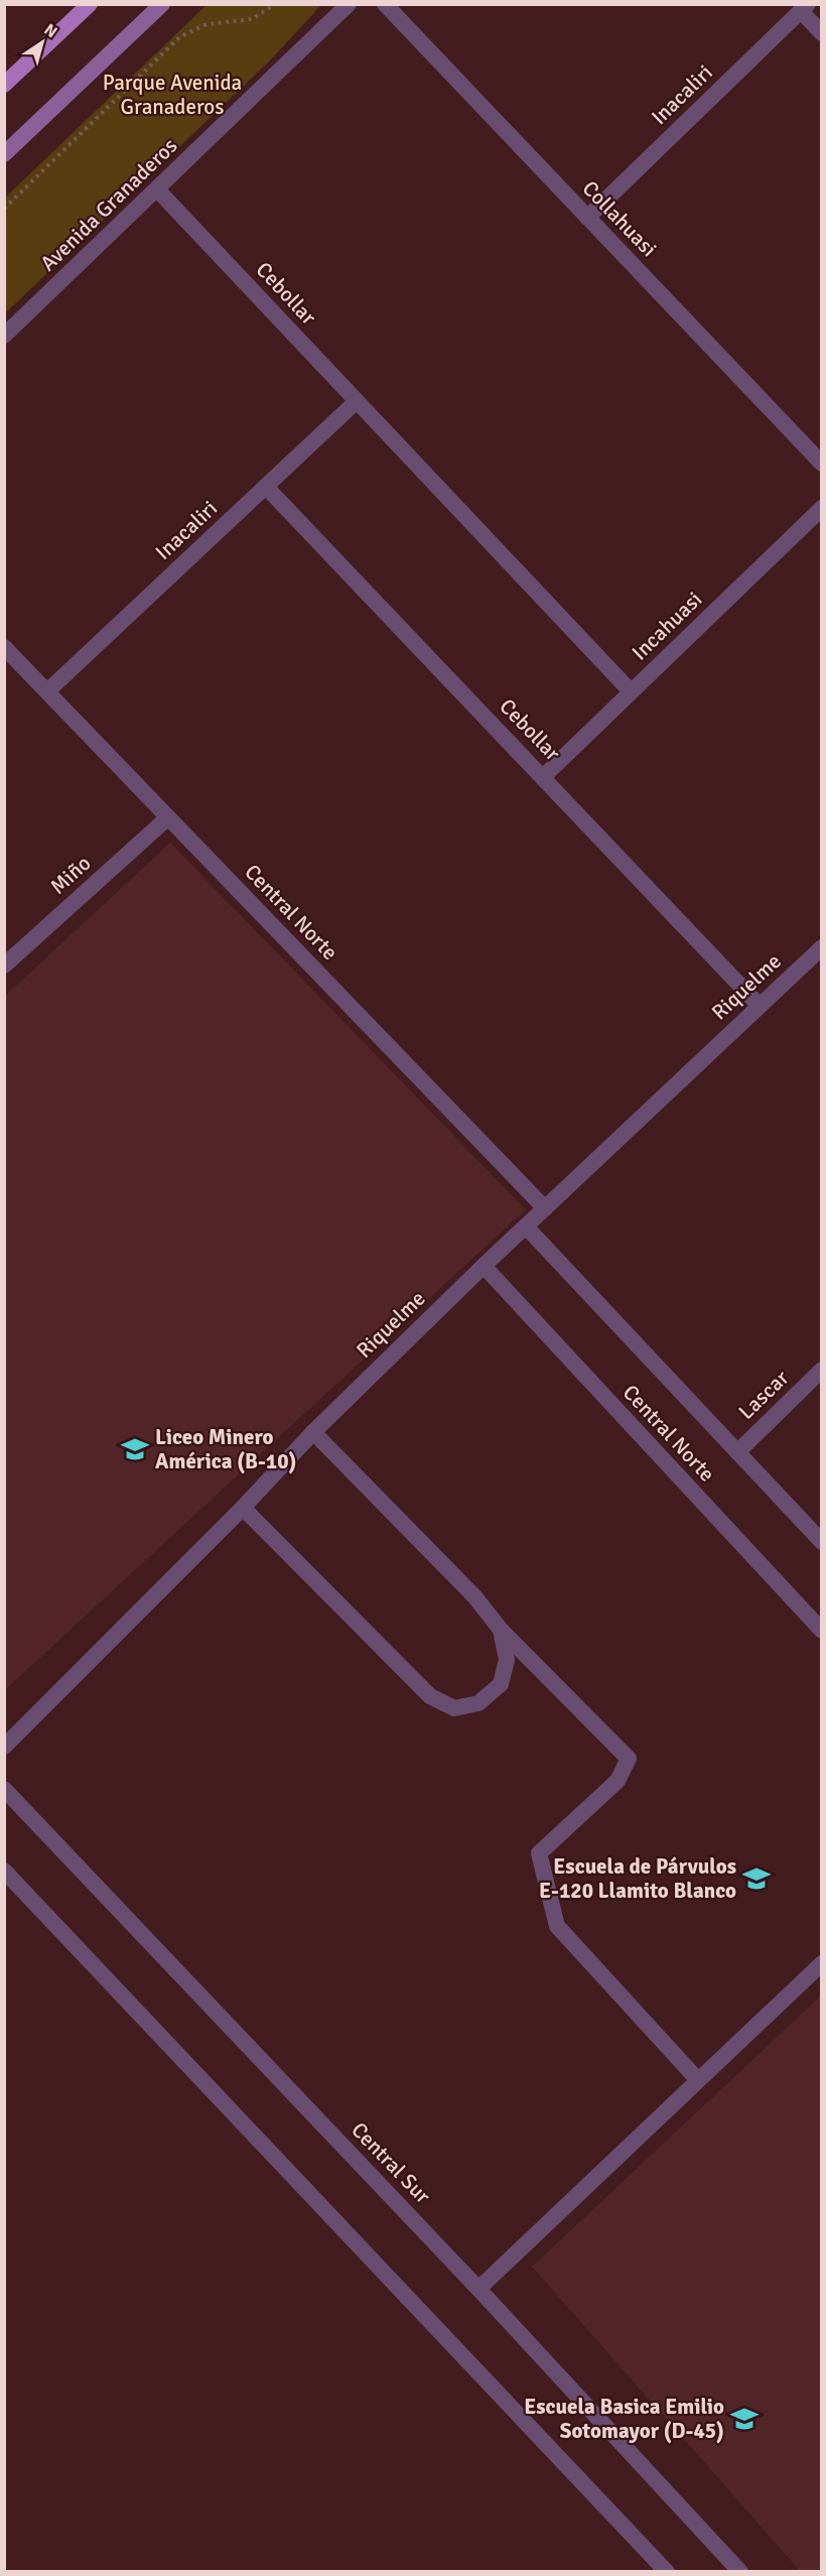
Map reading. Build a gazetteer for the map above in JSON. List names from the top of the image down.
{
  "streets": {
    "street": [
      "Inacaliri",
      "Avenida Granaderos",
      "Collahuasi",
      "Cebollar",
      "Incahuasi",
      "Miño",
      "Central Norte",
      "Riquelme",
      "Lascar",
      "Central Sur"
    ]
  },
  "crossings": [
    ["Inacaliri", "Collahuasi"],
    ["Inacaliri", "Cebollar"],
    ["Inacaliri", "Central Norte"],
    ["Avenida Granaderos", "Cebollar"],
    ["Cebollar", "Incahuasi"],
    ["Cebollar", "Riquelme"],
    ["Miño", "Central Norte"],
    ["Central Norte", "Riquelme"],
    ["Central Norte", "Lascar"]
  ],
  "parks": ["Parque Avenida Granaderos"],
  "places": {
    "school or university": ["Liceo Minero América (B-10)", "Escuela de Párvulos E-120 Llamito Blanco", "Escuela Basica Emilio Sotomayor (D-45)"]
  },
  "north": "top right"
}
